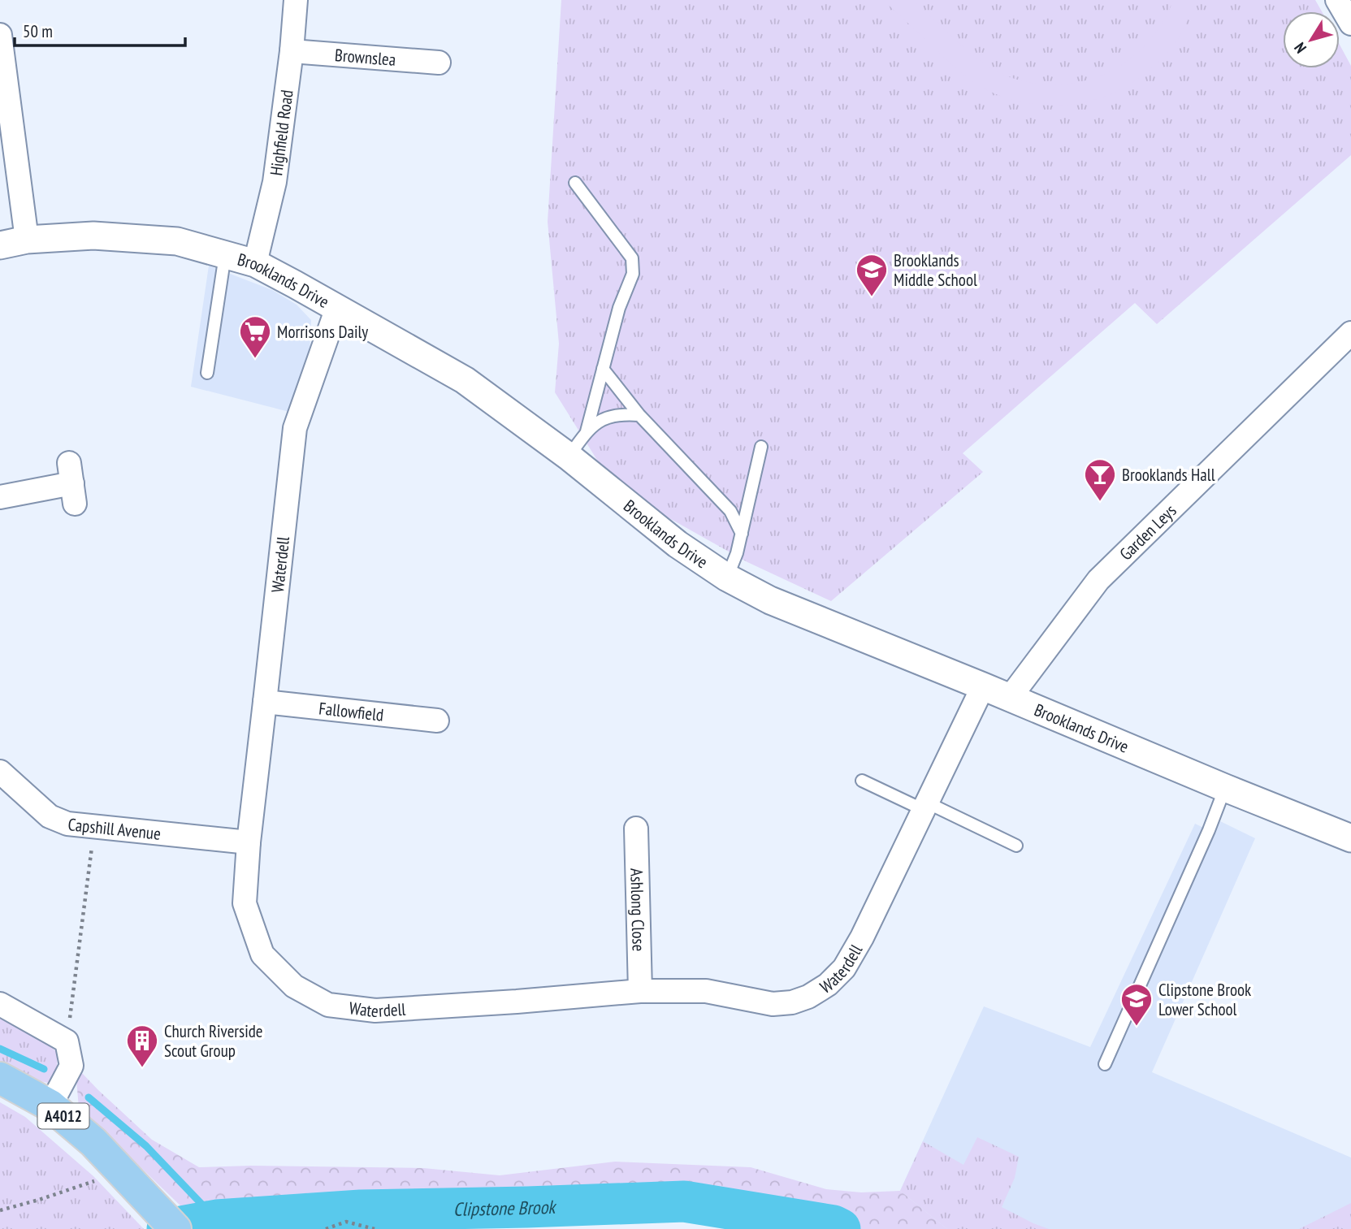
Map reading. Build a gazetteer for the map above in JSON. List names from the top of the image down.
{
  "streets": {
    "main road": ["A4012"],
    "street": [
      "Brownslea",
      "Highfield Road",
      "Brooklands Drive",
      "Garden Leys",
      "Waterdell",
      "Fallowfield",
      "Capshill Avenue",
      "Ashlong Close"
    ]
  },
  "crossings": [
    ["Brownslea", "Highfield Road"],
    ["Highfield Road", "Brooklands Drive"],
    ["Brooklands Drive", "Garden Leys"],
    ["Brooklands Drive", "Waterdell"],
    ["Waterdell", "Fallowfield"],
    ["Waterdell", "Capshill Avenue"],
    ["Waterdell", "Ashlong Close"]
  ],
  "water": ["Clipstone Brook"],
  "places": {
    "school or university": ["Brooklands Middle School", "Clipstone Brook Lower School"],
    "supermarket": ["Morrisons Daily"],
    "bar": ["Brooklands Hall"],
    "building": ["Church Riverside Scout Group"]
  },
  "scale_bar": "50 m",
  "north": "bottom left"
}
